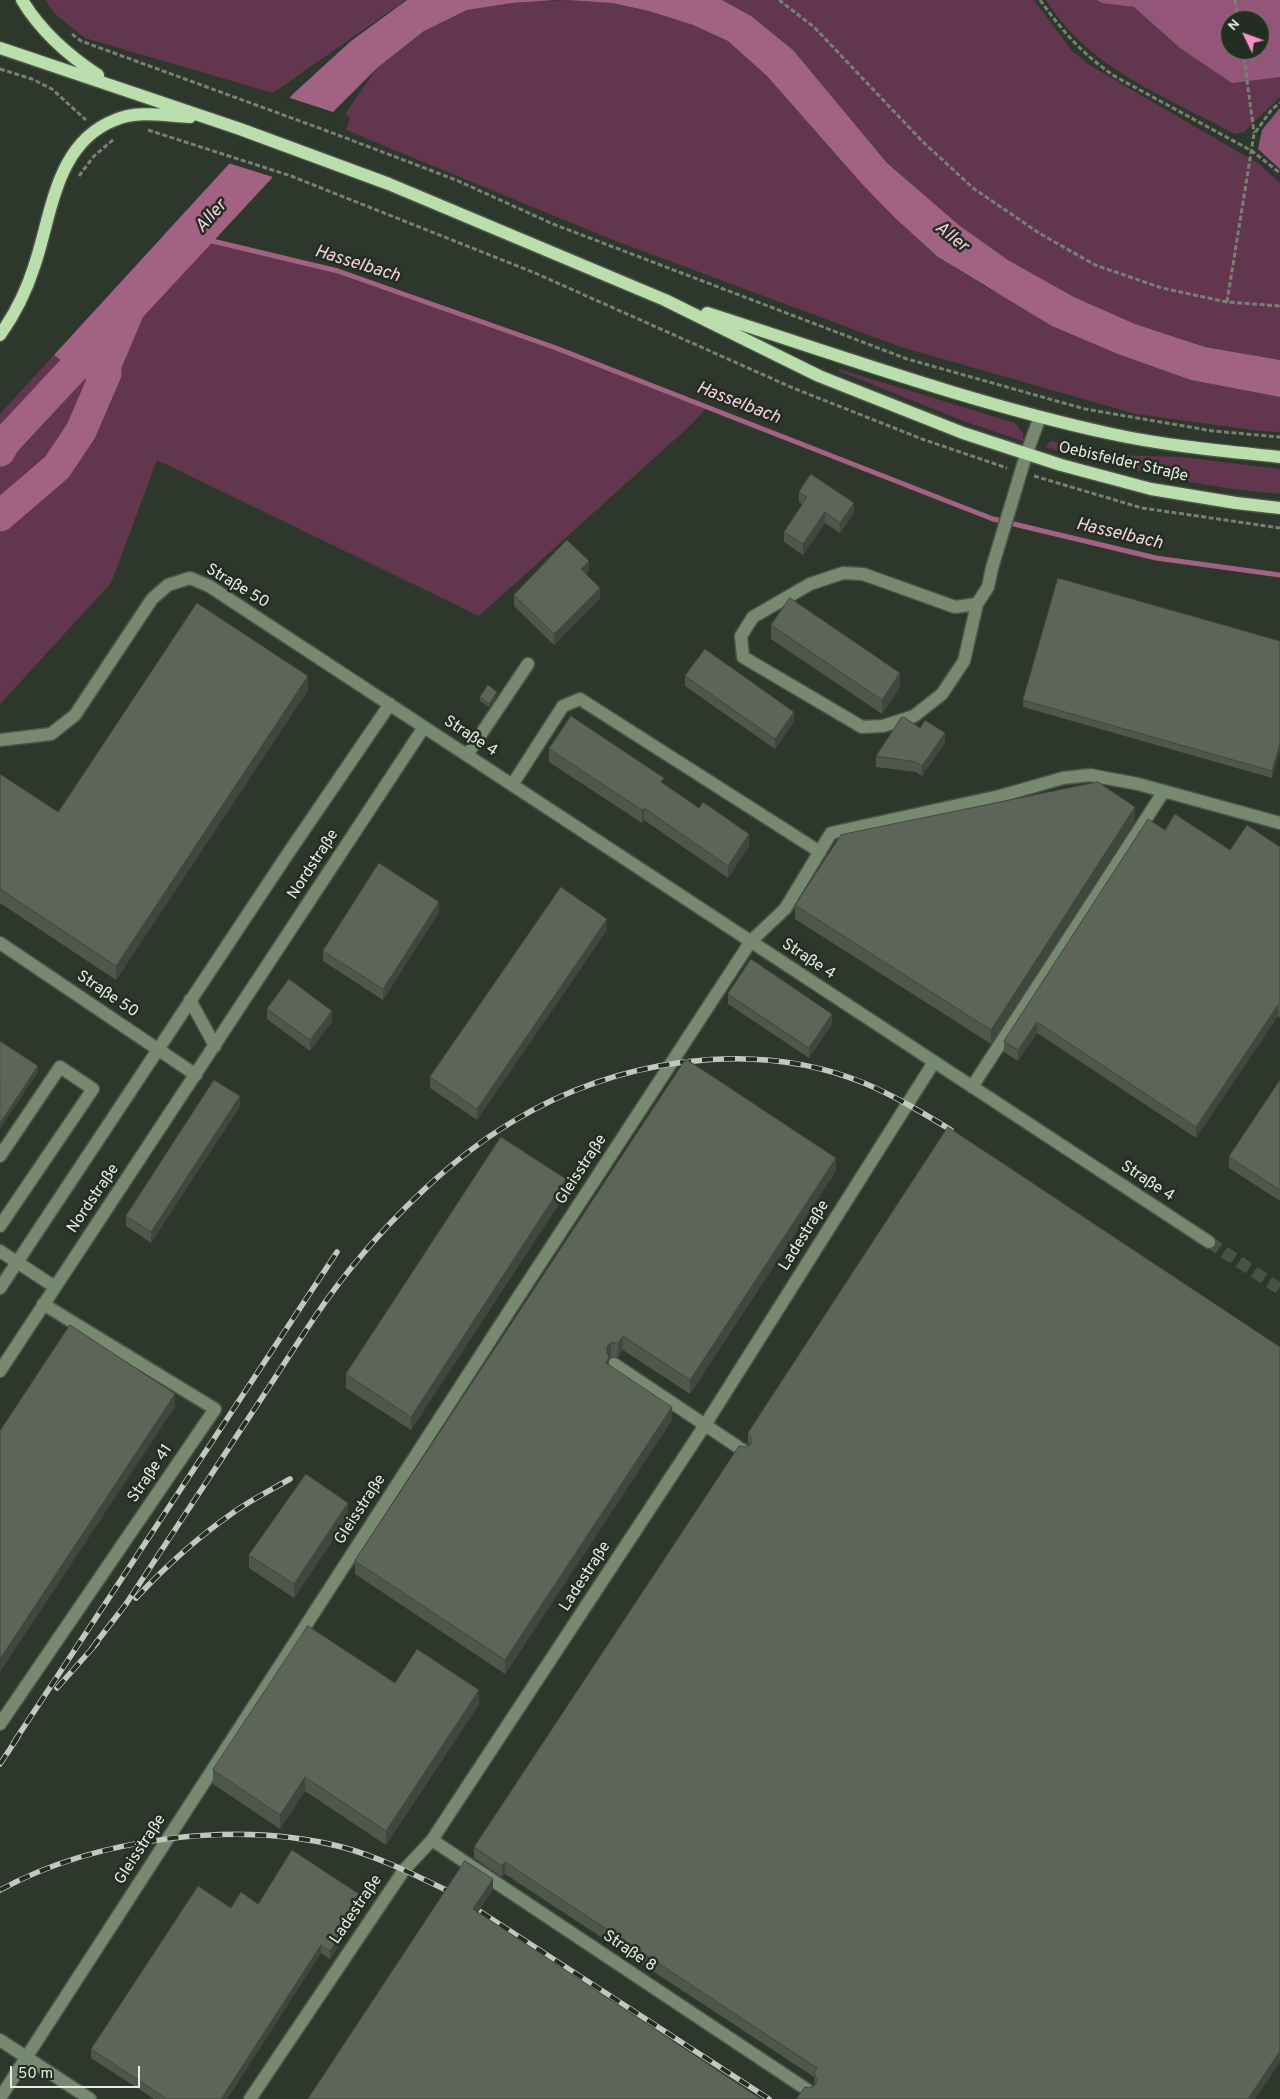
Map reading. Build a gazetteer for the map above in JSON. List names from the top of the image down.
{
  "streets": {
    "main road": ["Oebisfelder Straße"],
    "street": [
      "Straße 50",
      "Straße 4",
      "Nordstraße",
      "Gleisstraße",
      "Ladestraße",
      "Straße 41",
      "Straße 8"
    ]
  },
  "crossings": [
    ["Straße 50", "Straße 4"],
    ["Straße 50", "Nordstraße"],
    ["Straße 4", "Nordstraße"],
    ["Straße 4", "Gleisstraße"],
    ["Straße 4", "Ladestraße"],
    ["Nordstraße", "Straße 41"],
    ["Ladestraße", "Straße 8"]
  ],
  "water": ["Aller", "Hasselbach"],
  "scale_bar": "50 m",
  "north": "top left"
}
